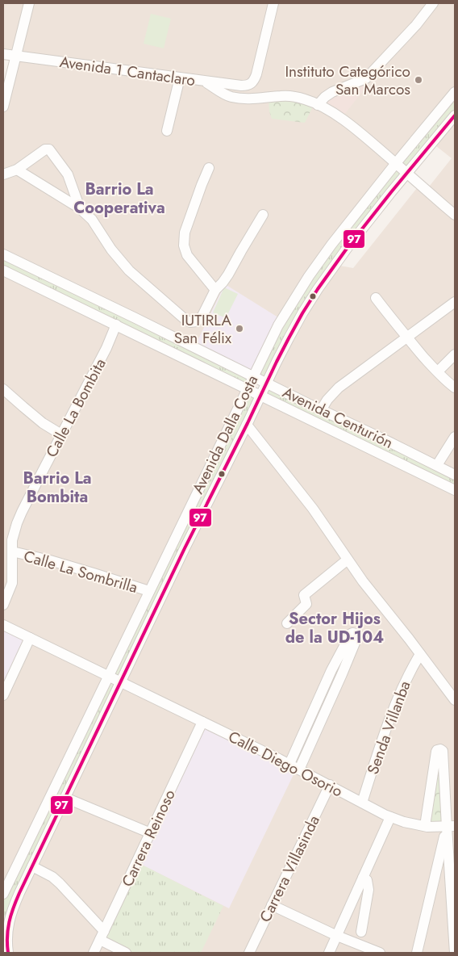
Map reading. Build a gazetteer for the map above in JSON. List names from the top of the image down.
{
  "streets": {
    "street": [
      "Avenida 1 Cantaclaro",
      "Calle La Bombita",
      "Avenida Centurión",
      "Avenida Dalla Costa",
      "Calle La Sombrilla",
      "Senda Villanba",
      "Calle Diego Osorio",
      "Carrera Reinoso",
      "Carrera Villasinda"
    ]
  },
  "crossings": [
    ["Calle La Bombita", "Avenida Centurión"],
    ["Calle La Bombita", "Calle La Sombrilla"],
    ["Avenida Centurión", "Avenida Dalla Costa"],
    ["Avenida Dalla Costa", "Calle La Sombrilla"],
    ["Avenida Dalla Costa", "Calle Diego Osorio"],
    ["Senda Villanba", "Calle Diego Osorio"],
    ["Calle Diego Osorio", "Carrera Reinoso"],
    ["Calle Diego Osorio", "Carrera Villasinda"]
  ],
  "districts": ["Barrio La Cooperativa", "Barrio La Bombita", "Sector Hijos de la UD-104"],
  "places": ["Instituto Categórico San Marcos", "IUTIRLA San Félix"],
  "lines": ["transit line 97"]
}
